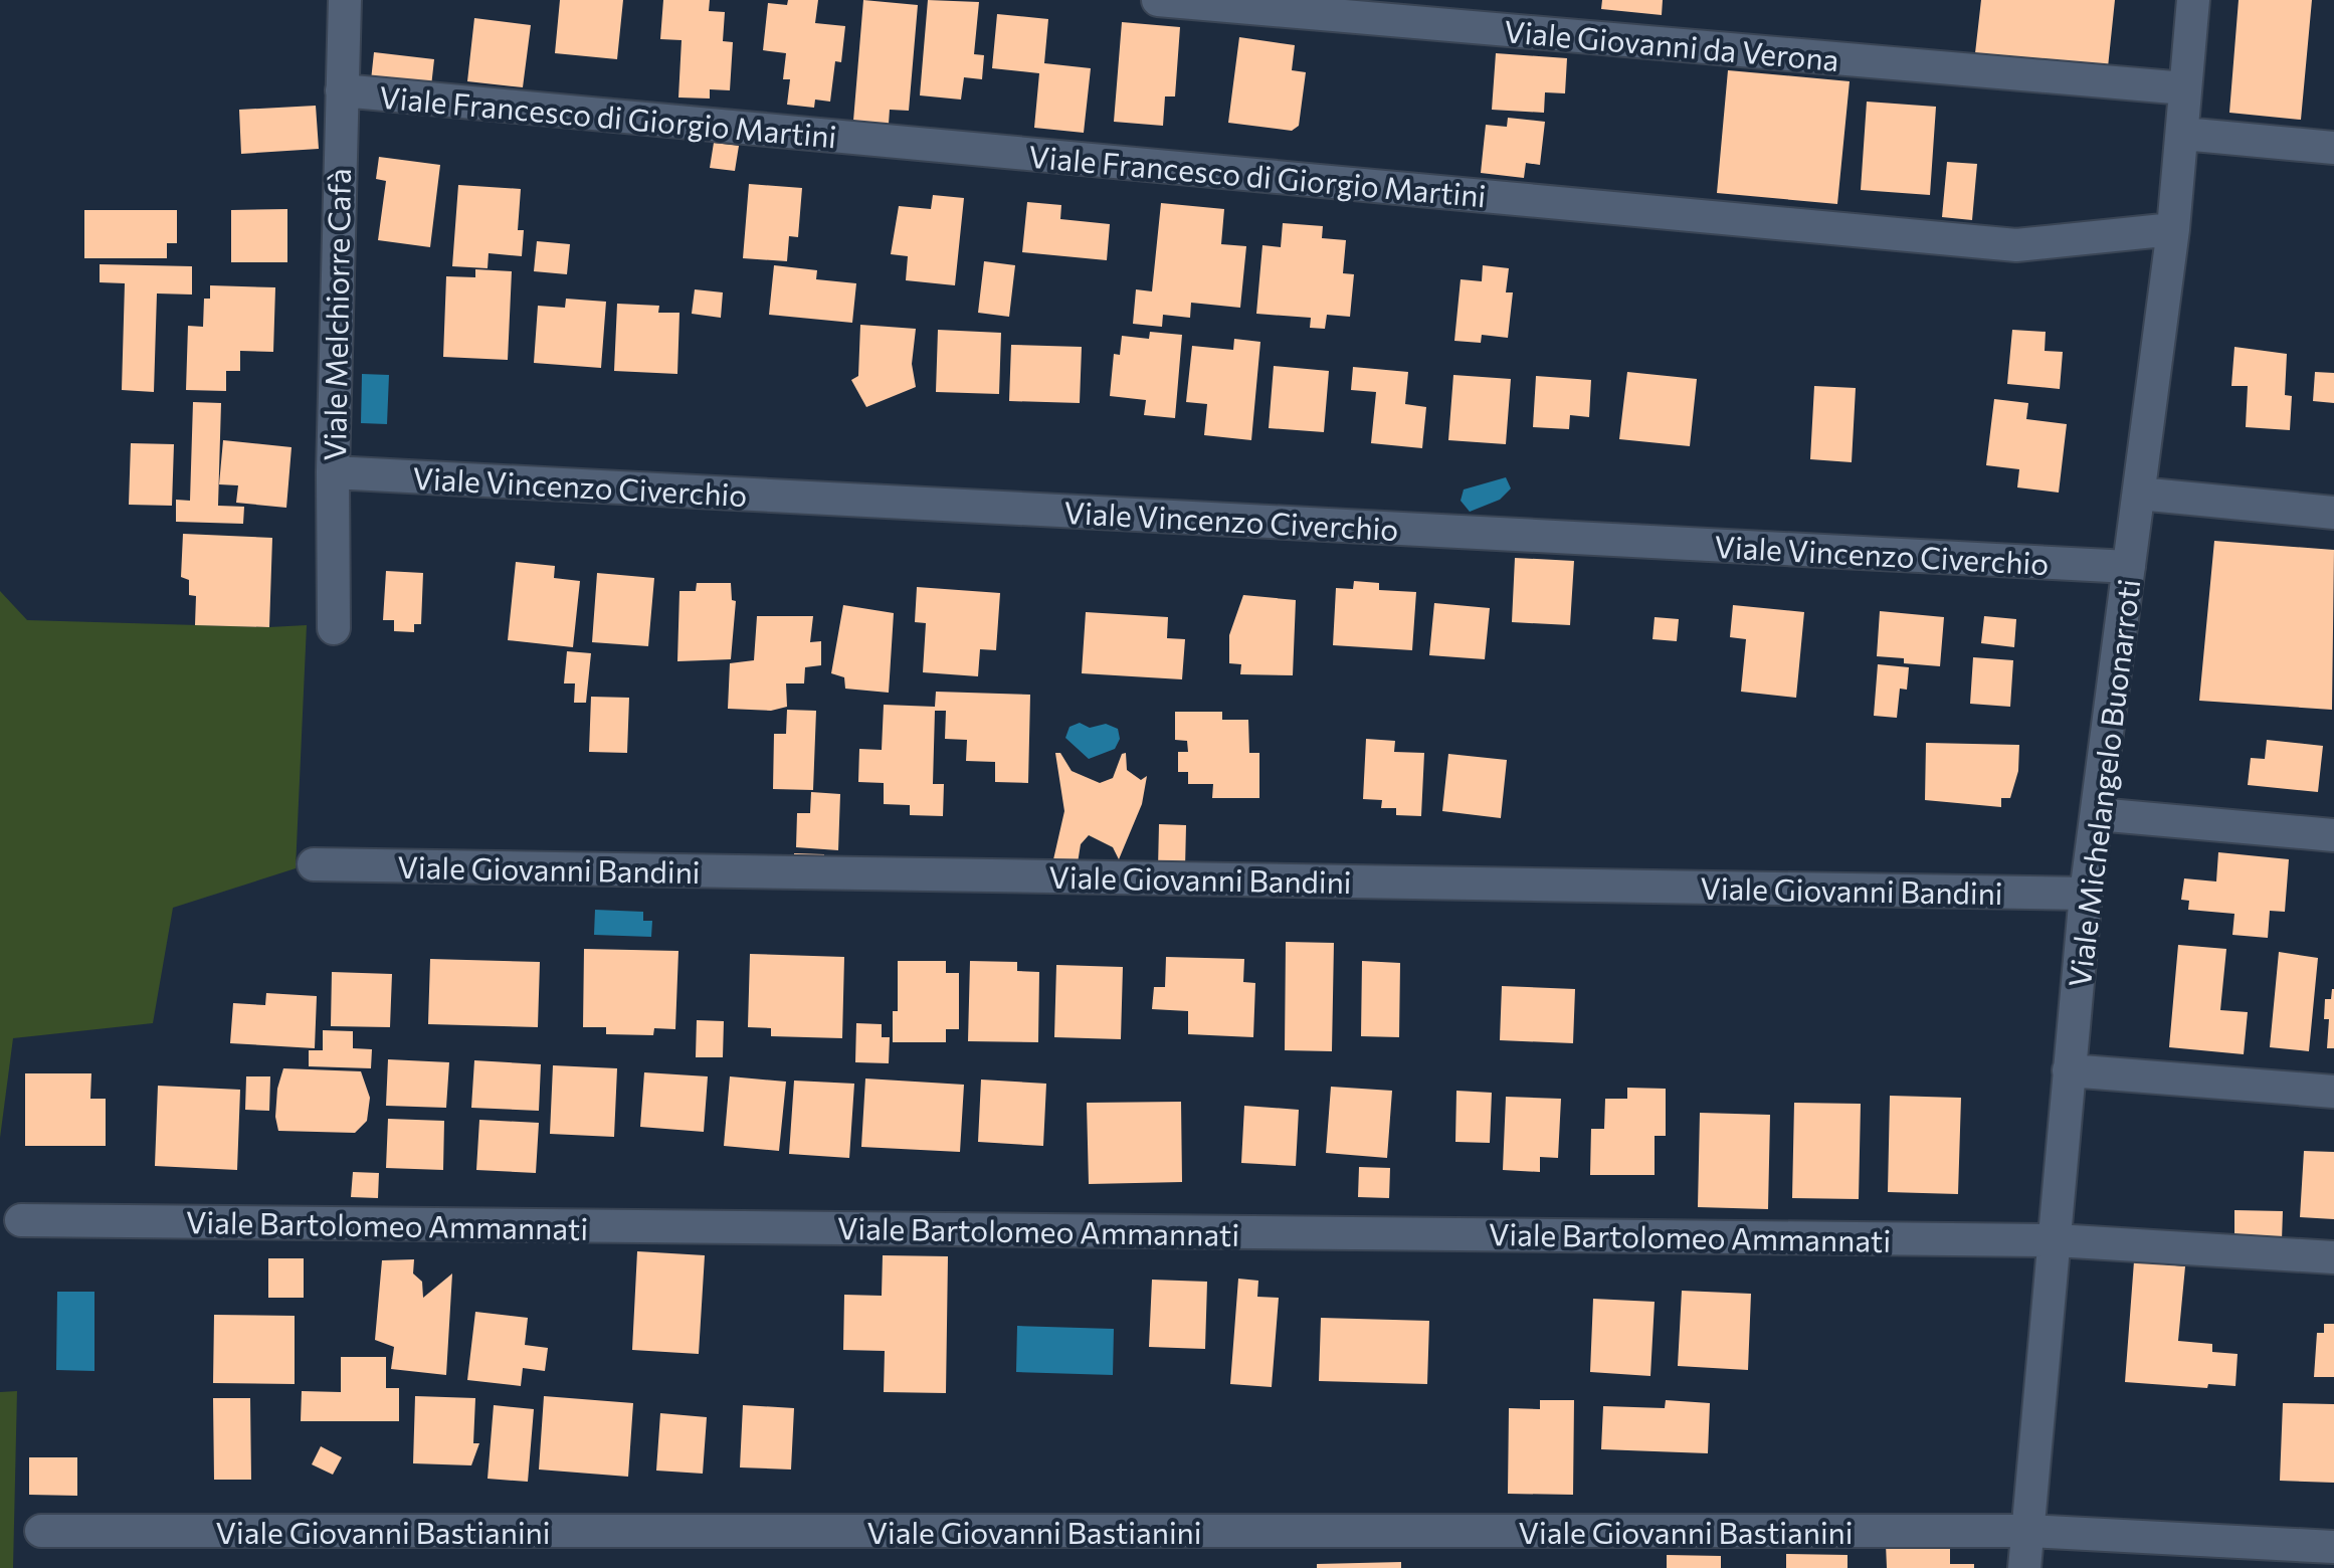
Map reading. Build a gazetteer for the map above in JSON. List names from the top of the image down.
{
  "streets": {
    "street": [
      "Viale Giovanni da Verona",
      "Viale Francesco di Giorgio Martini",
      "Viale Melchiorre Cafà",
      "Viale Vincenzo Civerchio",
      "Viale Michelangelo Buonarroti",
      "Viale Giovanni Bandini",
      "Viale Bartolomeo Ammannati",
      "Viale Giovanni Bastianini"
    ]
  },
  "crossings": [
    ["Viale Giovanni da Verona", "Viale Michelangelo Buonarroti"],
    ["Viale Francesco di Giorgio Martini", "Viale Melchiorre Cafà"],
    ["Viale Francesco di Giorgio Martini", "Viale Michelangelo Buonarroti"],
    ["Viale Melchiorre Cafà", "Viale Vincenzo Civerchio"],
    ["Viale Vincenzo Civerchio", "Viale Michelangelo Buonarroti"],
    ["Viale Michelangelo Buonarroti", "Viale Giovanni Bandini"],
    ["Viale Michelangelo Buonarroti", "Viale Bartolomeo Ammannati"],
    ["Viale Michelangelo Buonarroti", "Viale Giovanni Bastianini"]
  ]
}
